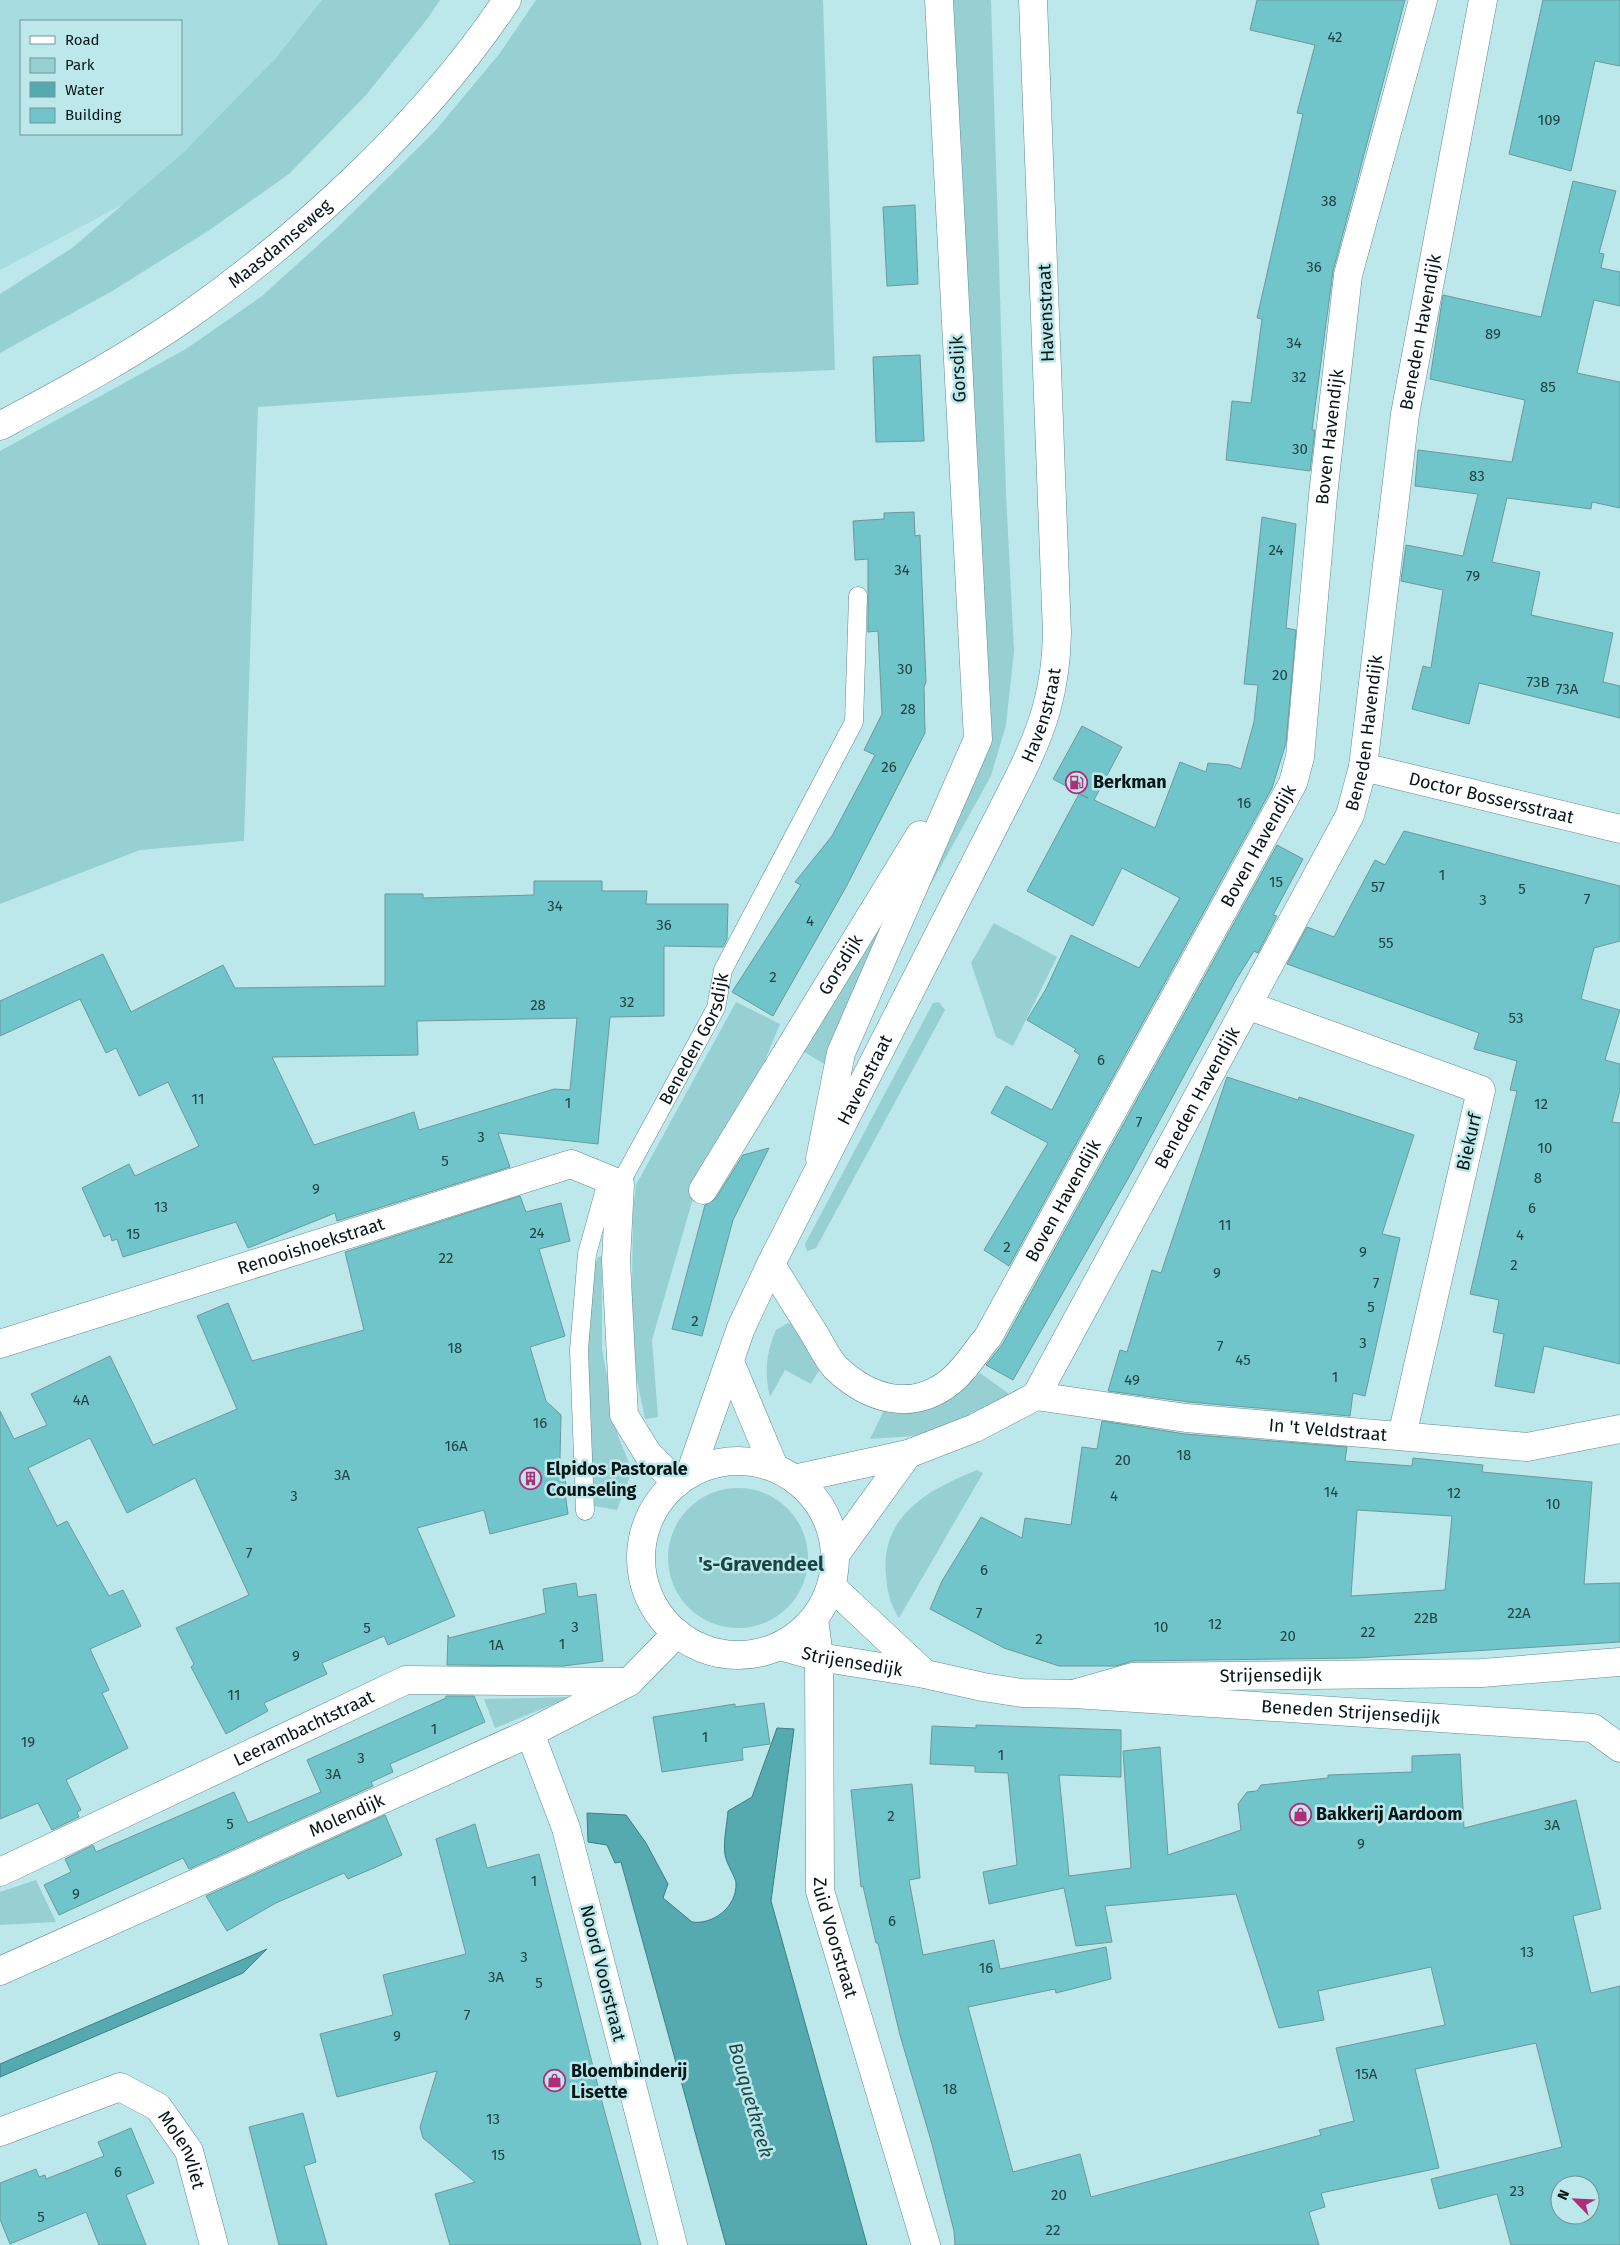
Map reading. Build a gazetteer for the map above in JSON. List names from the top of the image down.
{
  "streets": {
    "street": [
      "Maasdamseweg",
      "Havenstraat",
      "Beneden Havendijk",
      "Gorsdijk",
      "Boven Havendijk",
      "Doctor Bossersstraat",
      "Beneden Gorsdijk",
      "Biekurf",
      "Renooishoekstraat",
      "In 't Veldstraat",
      "Strijensedijk",
      "Beneden Strijensedijk",
      "Leerambachtstraat",
      "Molendijk",
      "Zuid Voorstraat",
      "Noord Voorstraat",
      "Molenvliet"
    ]
  },
  "crossings": [
    ["Havenstraat", "Gorsdijk"],
    ["Havenstraat", "Boven Havendijk"],
    ["Havenstraat", "Beneden Gorsdijk"],
    ["Beneden Havendijk", "Doctor Bossersstraat"],
    ["Beneden Havendijk", "Biekurf"],
    ["Beneden Havendijk", "In 't Veldstraat"],
    ["Beneden Gorsdijk", "Renooishoekstraat"],
    ["Biekurf", "In 't Veldstraat"],
    ["Strijensedijk", "Beneden Strijensedijk"],
    ["Strijensedijk", "Zuid Voorstraat"],
    ["Leerambachtstraat", "Molendijk"],
    ["Molendijk", "Noord Voorstraat"]
  ],
  "districts": ["'s-Gravendeel"],
  "water": ["Bouquetkreek"],
  "places": {
    "fuel station": ["Berkman"],
    "building": ["Elpidos Pastorale Counseling"],
    "shop": ["Bakkerij Aardoom", "Bloembinderij Lisette"]
  },
  "house_numbers": [
    "42",
    "109",
    "38",
    "36",
    "89",
    "34",
    "32",
    "85",
    "30",
    "83",
    "24",
    "34",
    "79",
    "30",
    "20",
    "73B",
    "73A",
    "28",
    "26",
    "16",
    "1",
    "15",
    "57",
    "5",
    "7",
    "3",
    "34",
    "4",
    "36",
    "55",
    "2",
    "32",
    "28",
    "53",
    "6",
    "11",
    "1",
    "12",
    "7",
    "3",
    "10",
    "5",
    "8",
    "9",
    "13",
    "6",
    "11",
    "24",
    "15",
    "4",
    "2",
    "9",
    "22",
    "2",
    "9",
    "7",
    "5",
    "2",
    "3",
    "7",
    "18",
    "45",
    "1",
    "49",
    "4A",
    "16",
    "16A",
    "18",
    "20",
    "3A",
    "14",
    "12",
    "3",
    "4",
    "10",
    "7",
    "6",
    "7",
    "22A",
    "22B",
    "12",
    "3",
    "10",
    "5",
    "22",
    "20",
    "2",
    "1",
    "1A",
    "9",
    "11",
    "1",
    "1",
    "19",
    "1",
    "3",
    "3A",
    "2",
    "5",
    "3A",
    "9",
    "1",
    "9",
    "6",
    "13",
    "3",
    "16",
    "3A",
    "5",
    "7",
    "9",
    "15A",
    "18",
    "13",
    "15",
    "6",
    "23",
    "20",
    "5",
    "22"
  ],
  "legend": [
    "Road",
    "Park",
    "Water",
    "Building"
  ],
  "north": "top left"
}
